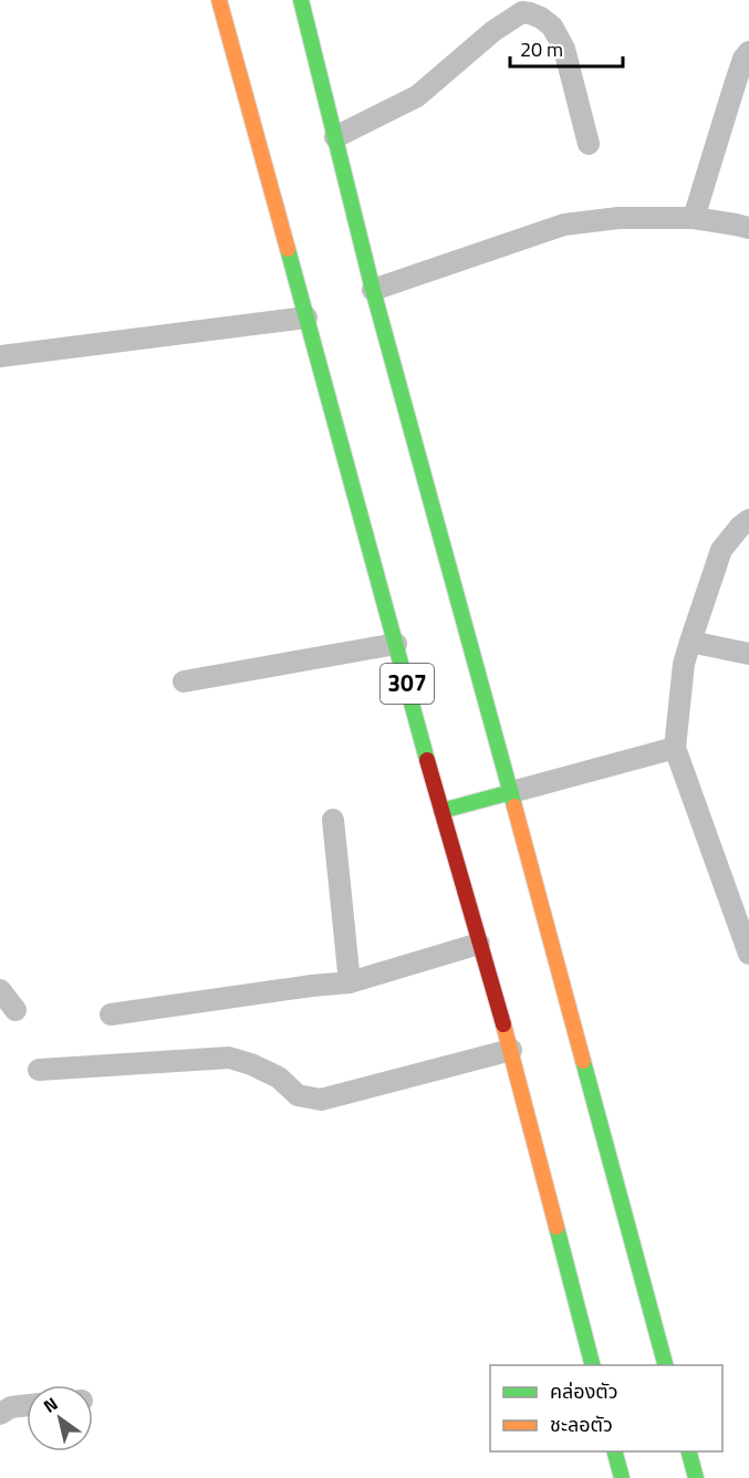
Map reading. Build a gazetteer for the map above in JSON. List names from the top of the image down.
{
  "streets": {
    "main road": ["307"]
  },
  "legend": ["คล่องตัว", "ชะลอตัว"],
  "scale_bar": "20 m",
  "north": "top left"
}
